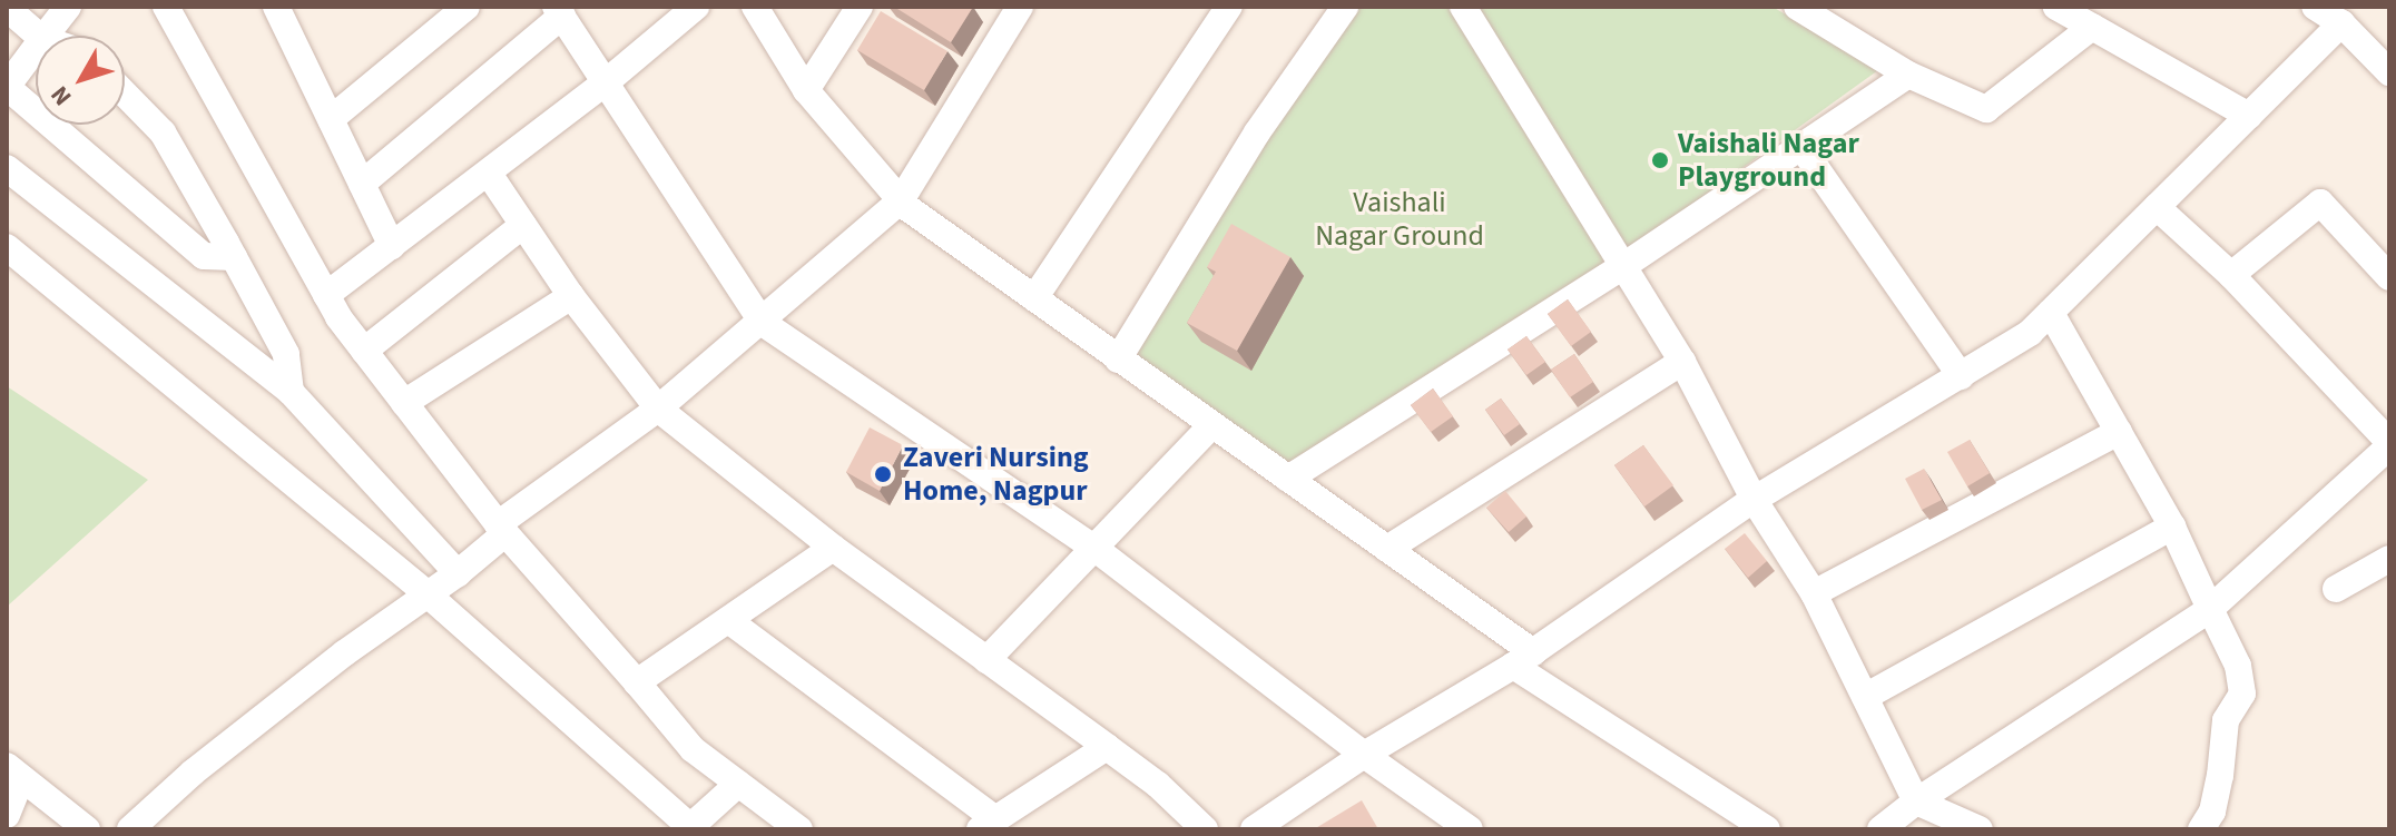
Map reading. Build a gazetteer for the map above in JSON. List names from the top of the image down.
{
  "parks": ["Vaishali Nagar Ground"],
  "places": ["Vaishali Nagar Playground", "Zaveri Nursing Home, Nagpur"],
  "north": "bottom left"
}
